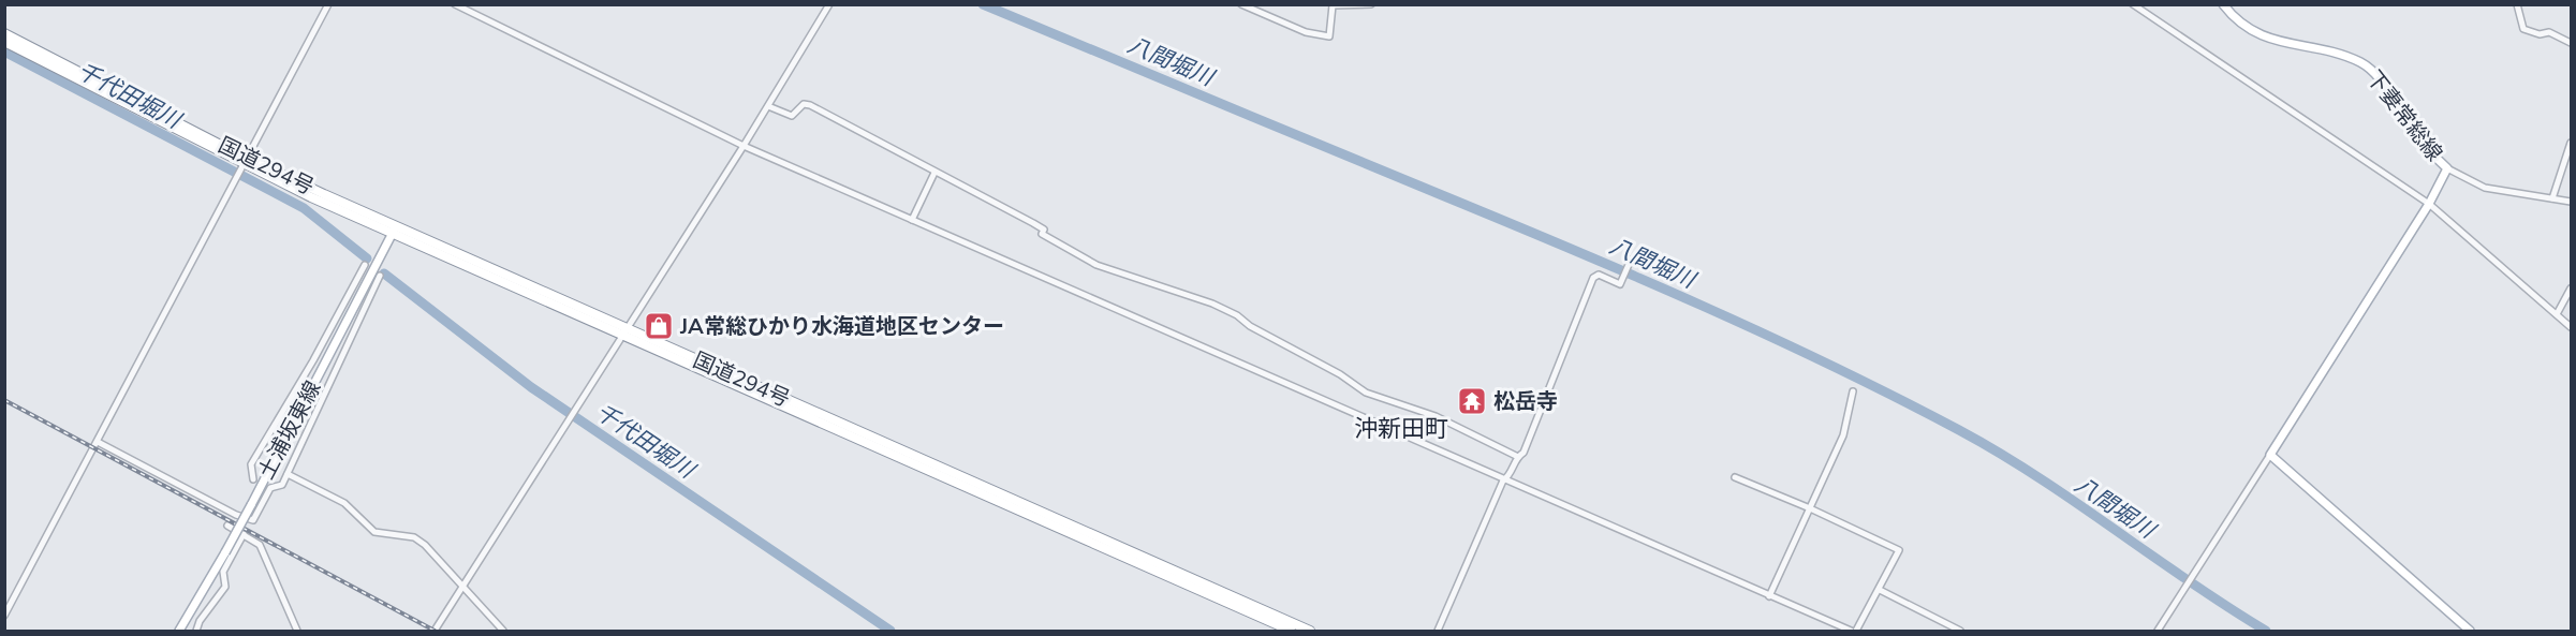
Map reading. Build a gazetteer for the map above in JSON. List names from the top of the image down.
{
  "streets": {
    "highway": ["国道294号"],
    "main road": ["下妻常総線", "土浦坂東線"]
  },
  "crossings": [
    ["国道294号", "土浦坂東線"]
  ],
  "districts": ["沖新田町"],
  "water": ["八間堀川", "千代田堀川"],
  "places": {
    "shop": ["JA常総ひかり水海道地区センター"],
    "temple": ["松岳寺"]
  }
}
